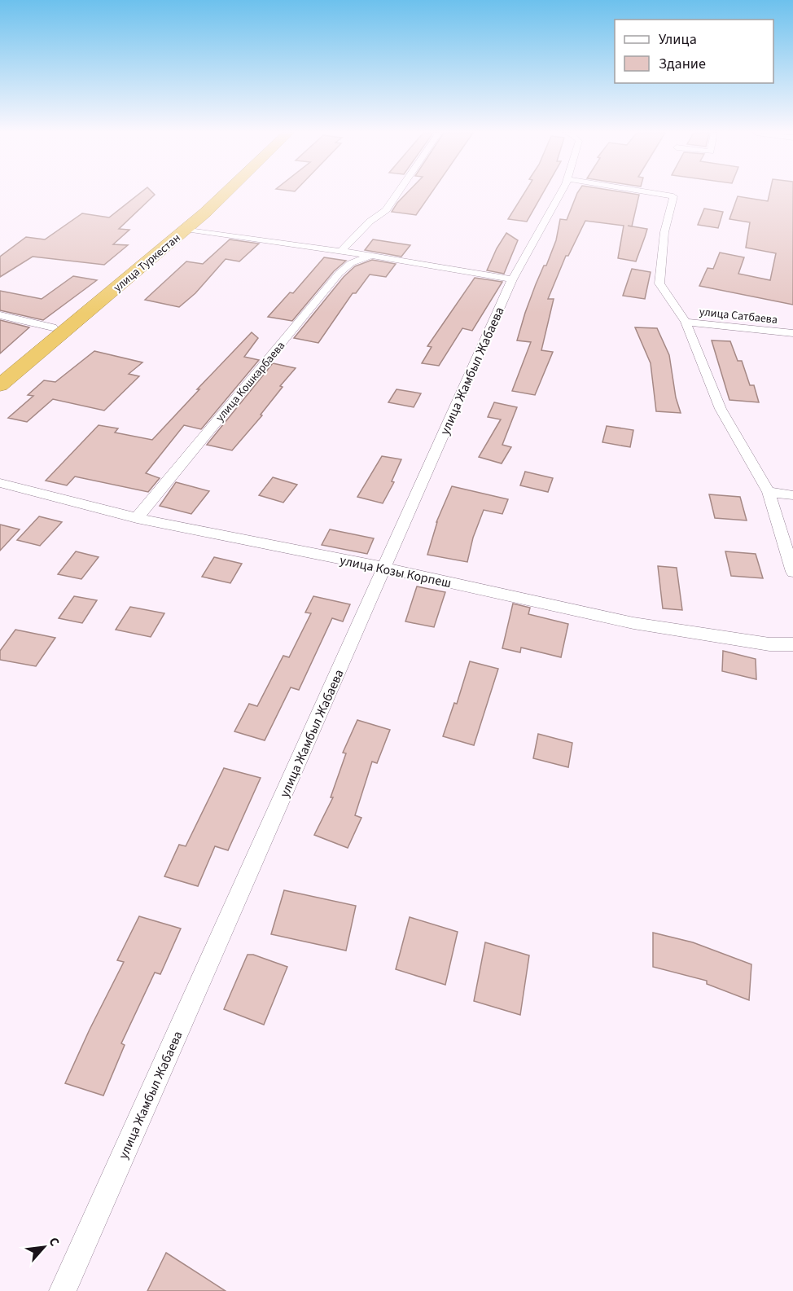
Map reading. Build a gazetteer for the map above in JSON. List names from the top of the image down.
{
  "streets": {
    "highway": ["улица Туркестан"],
    "street": [
      "улица Сатбаева",
      "улица Жамбыл Жабаева",
      "улица Кошкарбаева",
      "улица Козы Корпеш"
    ]
  },
  "crossings": [
    ["улица Жамбыл Жабаева", "улица Козы Корпеш"],
    ["улица Кошкарбаева", "улица Козы Корпеш"]
  ],
  "legend": ["Улица", "Здание"],
  "north": "top right"
}
